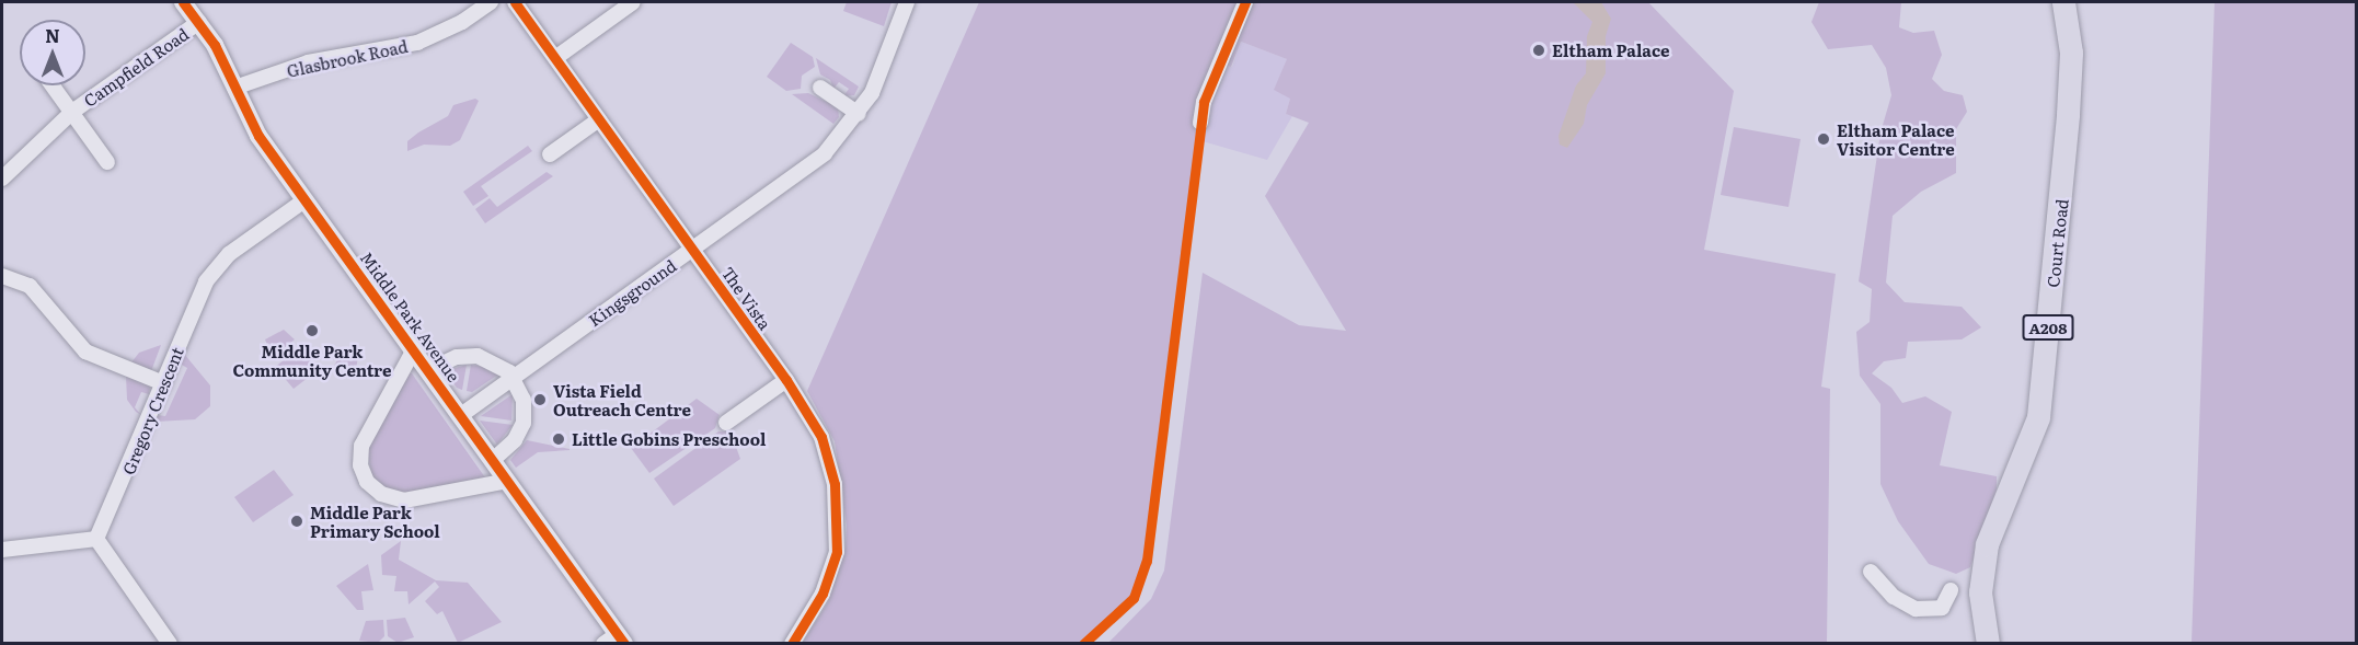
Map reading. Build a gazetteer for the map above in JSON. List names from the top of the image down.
{
  "streets": {
    "main road": ["Court Road", "A208"],
    "street": [
      "Glasbrook Road",
      "Campfield Road",
      "Kingsground",
      "The Vista",
      "Middle Park Avenue",
      "Gregory Crescent"
    ]
  },
  "crossings": [
    ["Glasbrook Road", "Middle Park Avenue"],
    ["Campfield Road", "Middle Park Avenue"],
    ["Kingsground", "The Vista"],
    ["Kingsground", "Middle Park Avenue"],
    ["Middle Park Avenue", "Gregory Crescent"]
  ],
  "places": [
    "Eltham Palace",
    "Eltham Palace Visitor Centre",
    "Middle Park Community Centre",
    "Vista Field Outreach Centre",
    "Little Gobins Preschool",
    "Middle Park Primary School"
  ],
  "north": "top"
}
